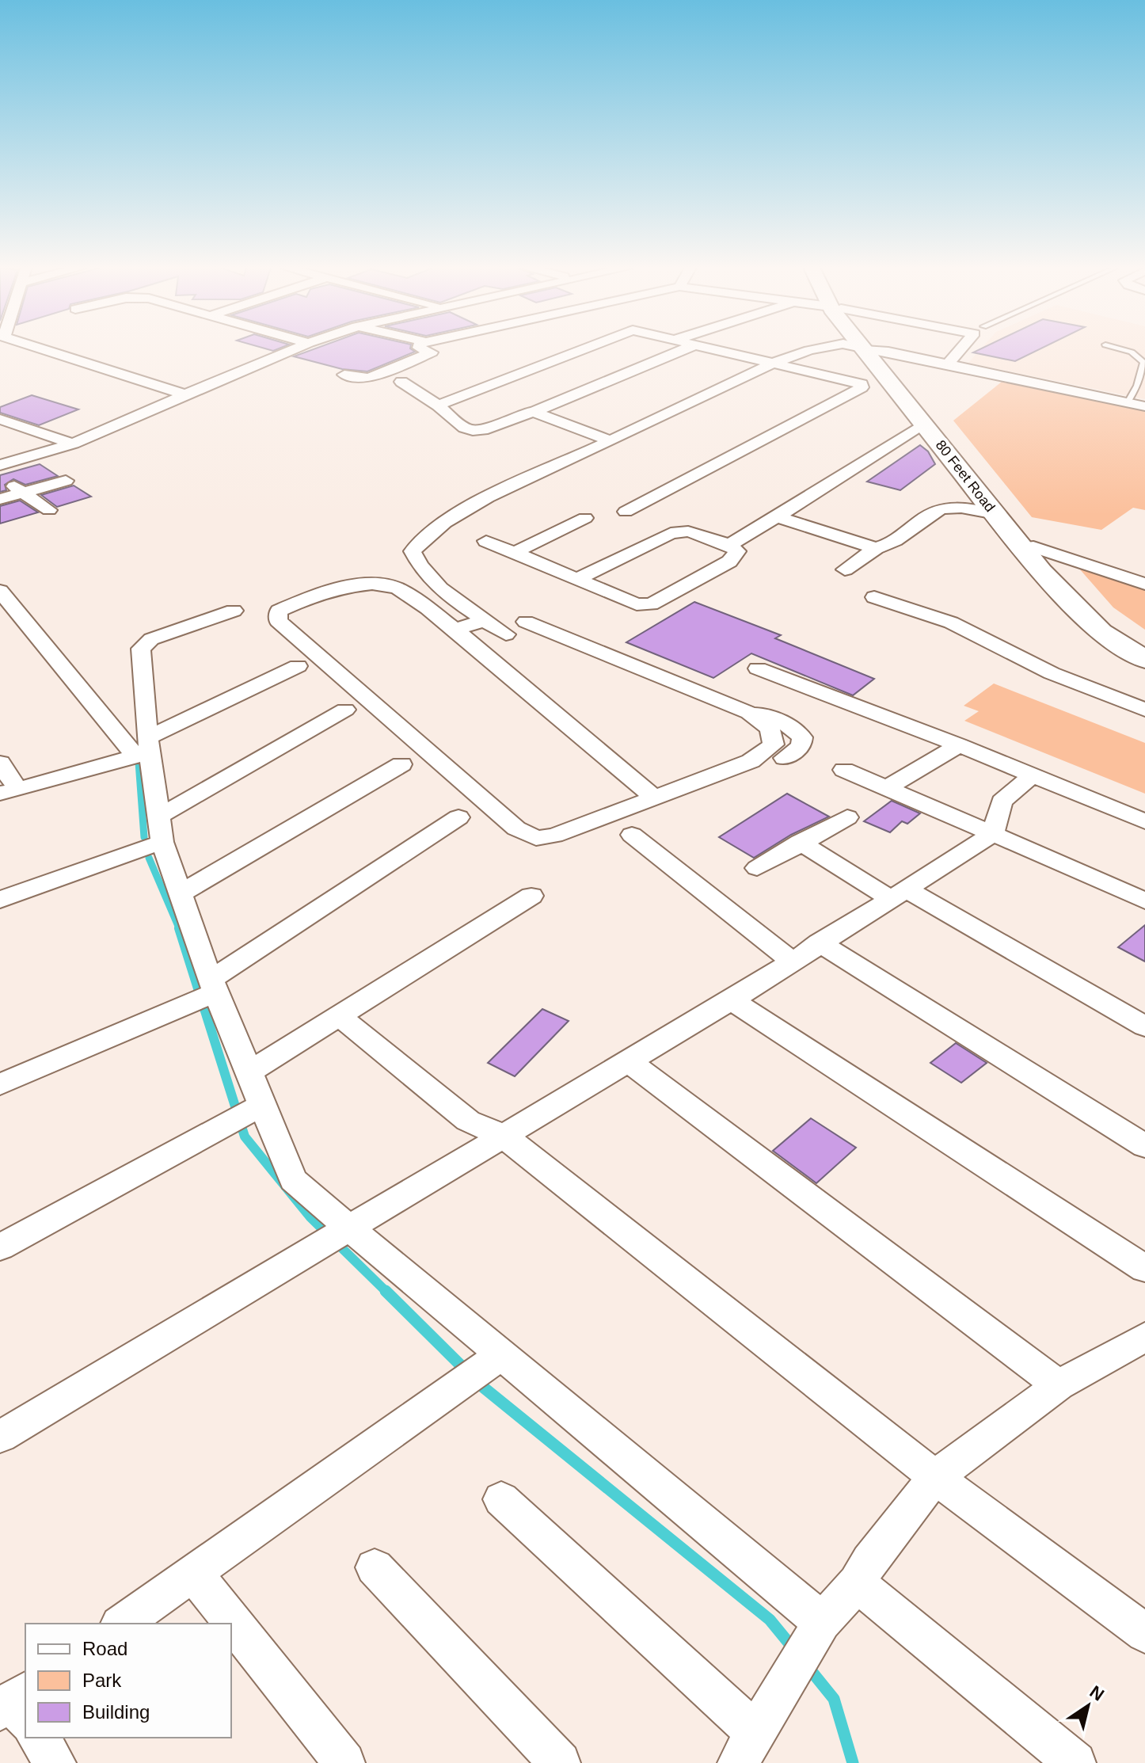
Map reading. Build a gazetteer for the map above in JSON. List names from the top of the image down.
{
  "streets": {
    "main road": ["80 Feet Road"]
  },
  "legend": ["Road", "Park", "Building"],
  "north": "top right"
}
